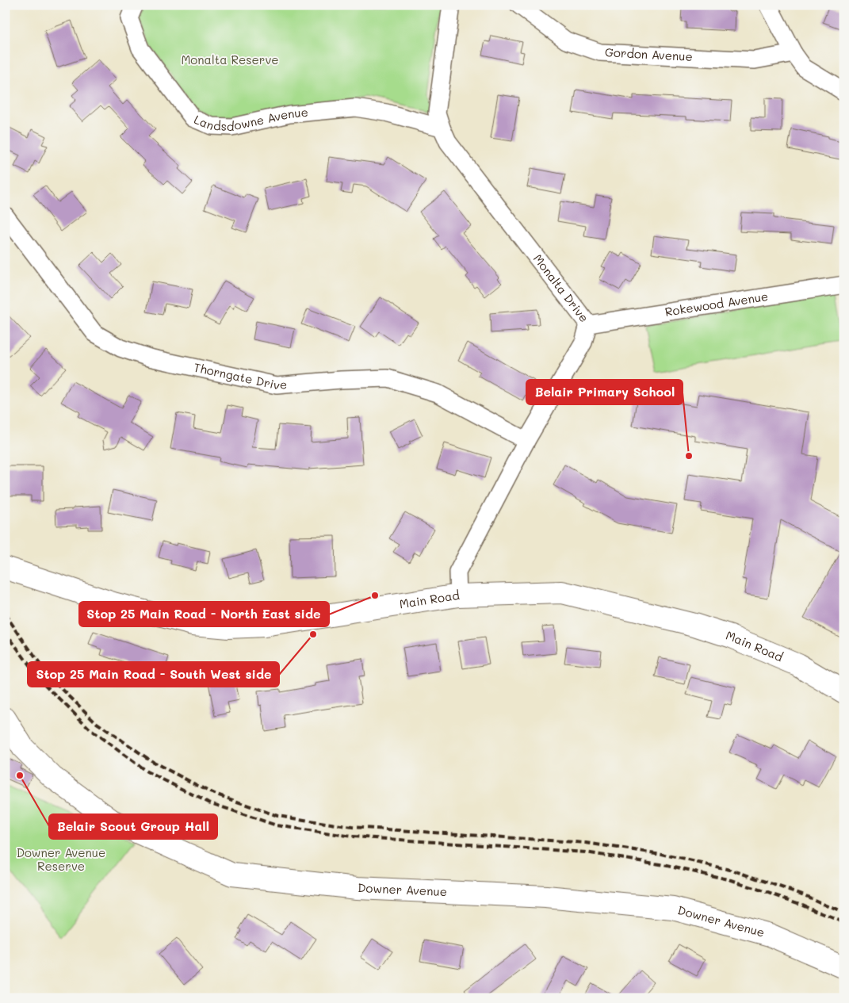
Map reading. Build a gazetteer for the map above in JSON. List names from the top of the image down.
{
  "streets": {
    "street": [
      "Gordon Avenue",
      "Landsdowne Avenue",
      "Monalta Drive",
      "Rokewood Avenue",
      "Thorngate Drive",
      "Main Road",
      "Downer Avenue"
    ]
  },
  "crossings": [
    ["Landsdowne Avenue", "Monalta Drive"],
    ["Monalta Drive", "Rokewood Avenue"],
    ["Monalta Drive", "Thorngate Drive"],
    ["Monalta Drive", "Main Road"]
  ],
  "parks": ["Monalta Reserve", "Downer Avenue Reserve"],
  "places": [
    "Belair Primary School",
    "Stop 25 Main Road - North East side",
    "Stop 25 Main Road - South West side",
    "Belair Scout Group Hall"
  ]
}
